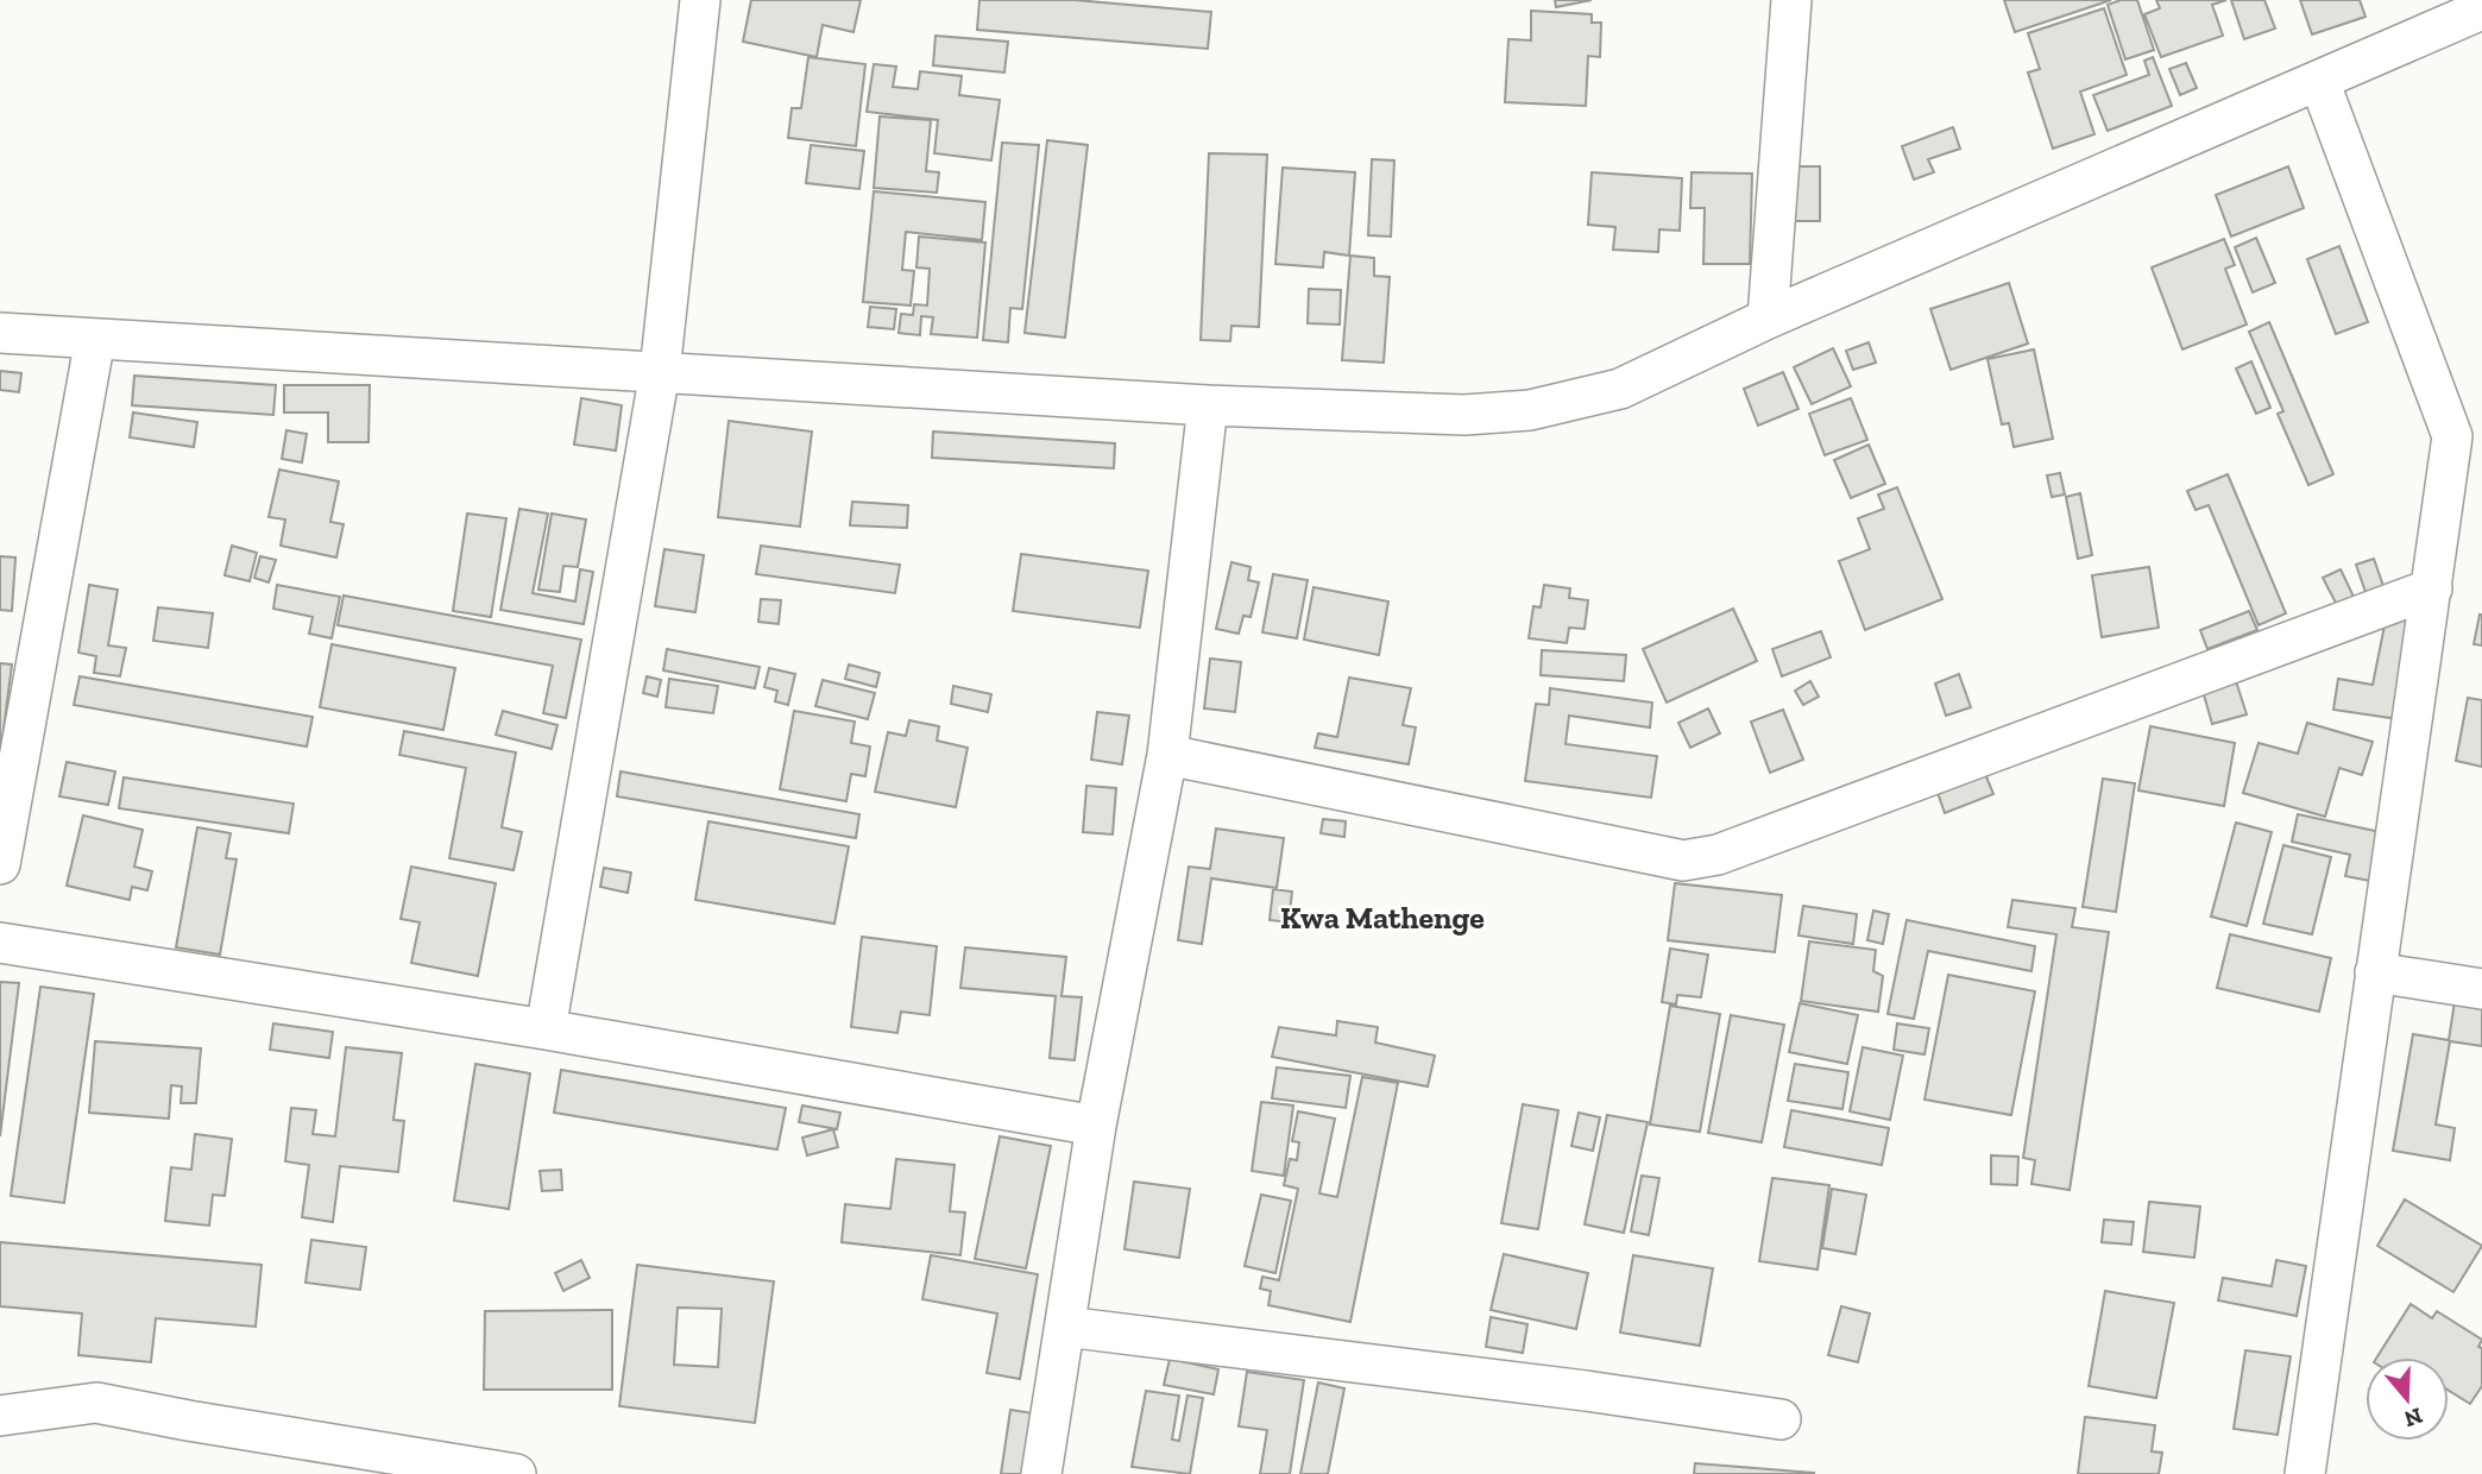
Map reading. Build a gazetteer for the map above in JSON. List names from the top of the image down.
{
  "districts": ["Kwa Mathenge"],
  "north": "bottom"
}
